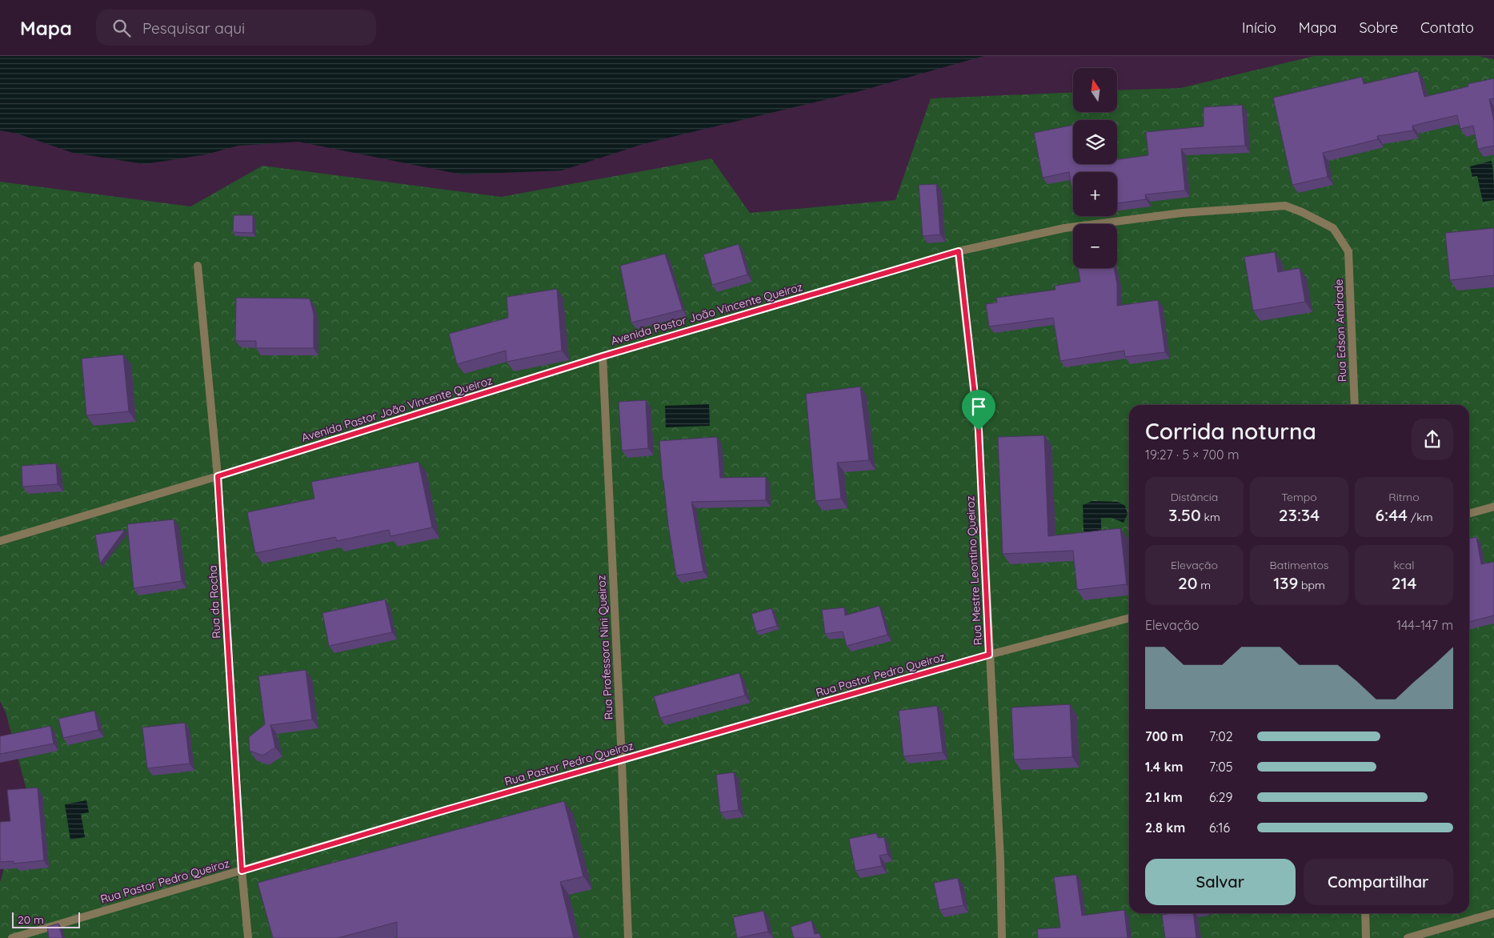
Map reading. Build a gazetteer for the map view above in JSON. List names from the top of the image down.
{
  "streets": {
    "street": [
      "Avenida Pastor João Vincente Queiroz",
      "Rua Edson Andrade",
      "Rua Mestre Leontino Queiroz",
      "Rua da Rocha",
      "Rua Professora Nini Queiroz",
      "Rua Pastor Pedro Queiroz"
    ]
  },
  "crossings": [
    ["Avenida Pastor João Vincente Queiroz", "Rua Edson Andrade"],
    ["Avenida Pastor João Vincente Queiroz", "Rua Mestre Leontino Queiroz"],
    ["Avenida Pastor João Vincente Queiroz", "Rua da Rocha"],
    ["Avenida Pastor João Vincente Queiroz", "Rua Professora Nini Queiroz"],
    ["Rua Mestre Leontino Queiroz", "Rua Pastor Pedro Queiroz"],
    ["Rua da Rocha", "Rua Pastor Pedro Queiroz"],
    ["Rua Professora Nini Queiroz", "Rua Pastor Pedro Queiroz"]
  ],
  "scale_bar": "20 m",
  "north": "top",
  "page": {
    "header": "Mapa",
    "search": "Pesquisar aqui",
    "nav": [
      "Início",
      "Mapa",
      "Sobre",
      "Contato"
    ],
    "map_buttons": ["+", "−"],
    "heading": ["Corrida noturna", "19:27 · 5 × 700 m"],
    "stats": [
      ["Distância", "3.50 km"],
      ["Tempo", "23:34"],
      ["Ritmo", "6:44 /km"],
      ["Elevação", "20 m"],
      ["Batimentos", "139 bpm"],
      ["kcal", "214"]
    ],
    "chart": ["Elevação", "144–147 m"],
    "list": [
      {
        "name": "700 m",
        "note": "7:02"
      },
      {
        "name": "1.4 km",
        "note": "7:05"
      },
      {
        "name": "2.1 km",
        "note": "6:29"
      },
      {
        "name": "2.8 km",
        "note": "6:16"
      }
    ],
    "buttons": ["Salvar", "Compartilhar"],
    "scale": "20 m"
  }
}
